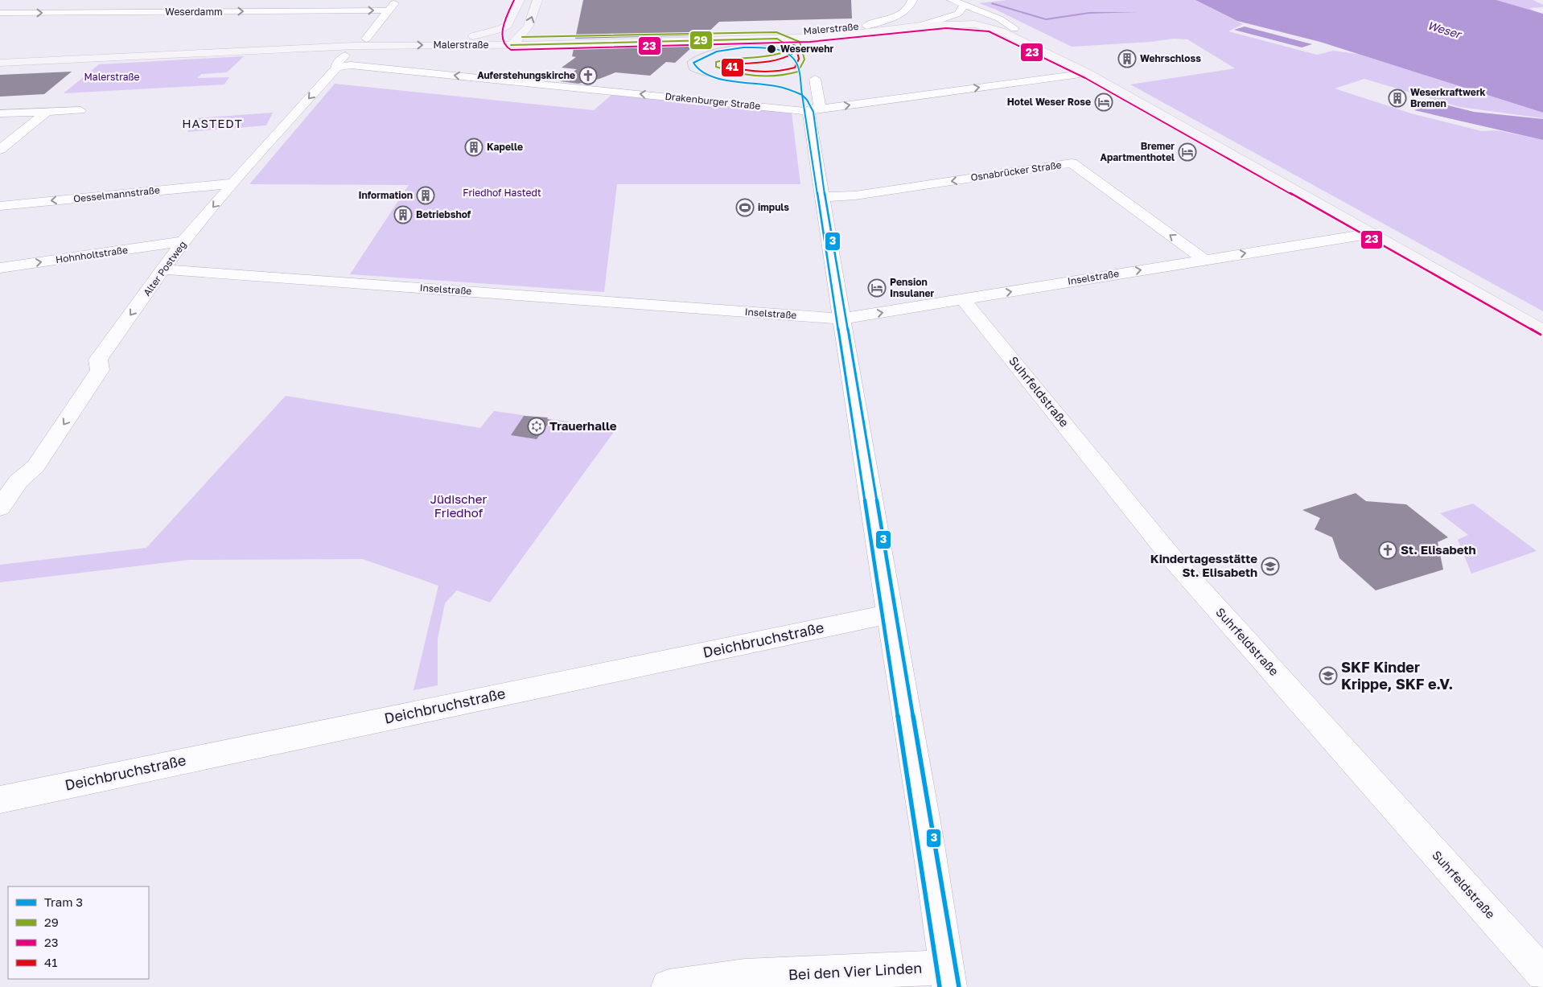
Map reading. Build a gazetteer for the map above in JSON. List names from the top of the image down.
{
  "streets": {
    "main road": ["Malerstraße"],
    "street": [
      "Weserdamm",
      "Drakenburger Straße",
      "Osnabrücker Straße",
      "Oesselmannstraße",
      "Hohnholtstraße",
      "Alter Postweg",
      "Inselstraße",
      "Suhrfeldstraße",
      "Deichbruchstraße",
      "Bei den Vier Linden"
    ]
  },
  "crossings": [
    ["Malerstraße", "Drakenburger Straße"],
    ["Malerstraße", "Alter Postweg"],
    ["Drakenburger Straße", "Alter Postweg"],
    ["Osnabrücker Straße", "Inselstraße"],
    ["Oesselmannstraße", "Alter Postweg"],
    ["Hohnholtstraße", "Alter Postweg"],
    ["Alter Postweg", "Inselstraße"],
    ["Inselstraße", "Suhrfeldstraße"]
  ],
  "one_way": [
    "Weserdamm",
    "Osnabrücker Straße",
    "Alter Postweg",
    "Inselstraße"
  ],
  "districts": ["HASTEDT"],
  "water": ["Weser"],
  "parks": ["Malerstraße", "Friedhof Hastedt", "Jüdischer Friedhof"],
  "places": {
    "other": ["Weserwehr"],
    "building": [
      "Wehrschloss",
      "Weserkraftwerk Bremen",
      "Kapelle",
      "Information",
      "Betriebshof"
    ],
    "church": ["Auferstehungskirche", "St. Elisabeth"],
    "hotel": ["Hotel Weser Rose", "Bremer Apartmenthotel", "Pension Insulaner"],
    "sports": ["impuls"],
    "synagogue": ["Trauerhalle"],
    "school or university": ["Kindertagesstätte St. Elisabeth", "SKF Kinder Krippe, SKF e.V."]
  },
  "lines": [
    "transit line 23",
    "transit line 29",
    "transit line 41",
    "tram line 3"
  ],
  "legend": [
    "Tram 3",
    "29",
    "23",
    "41"
  ]
}
